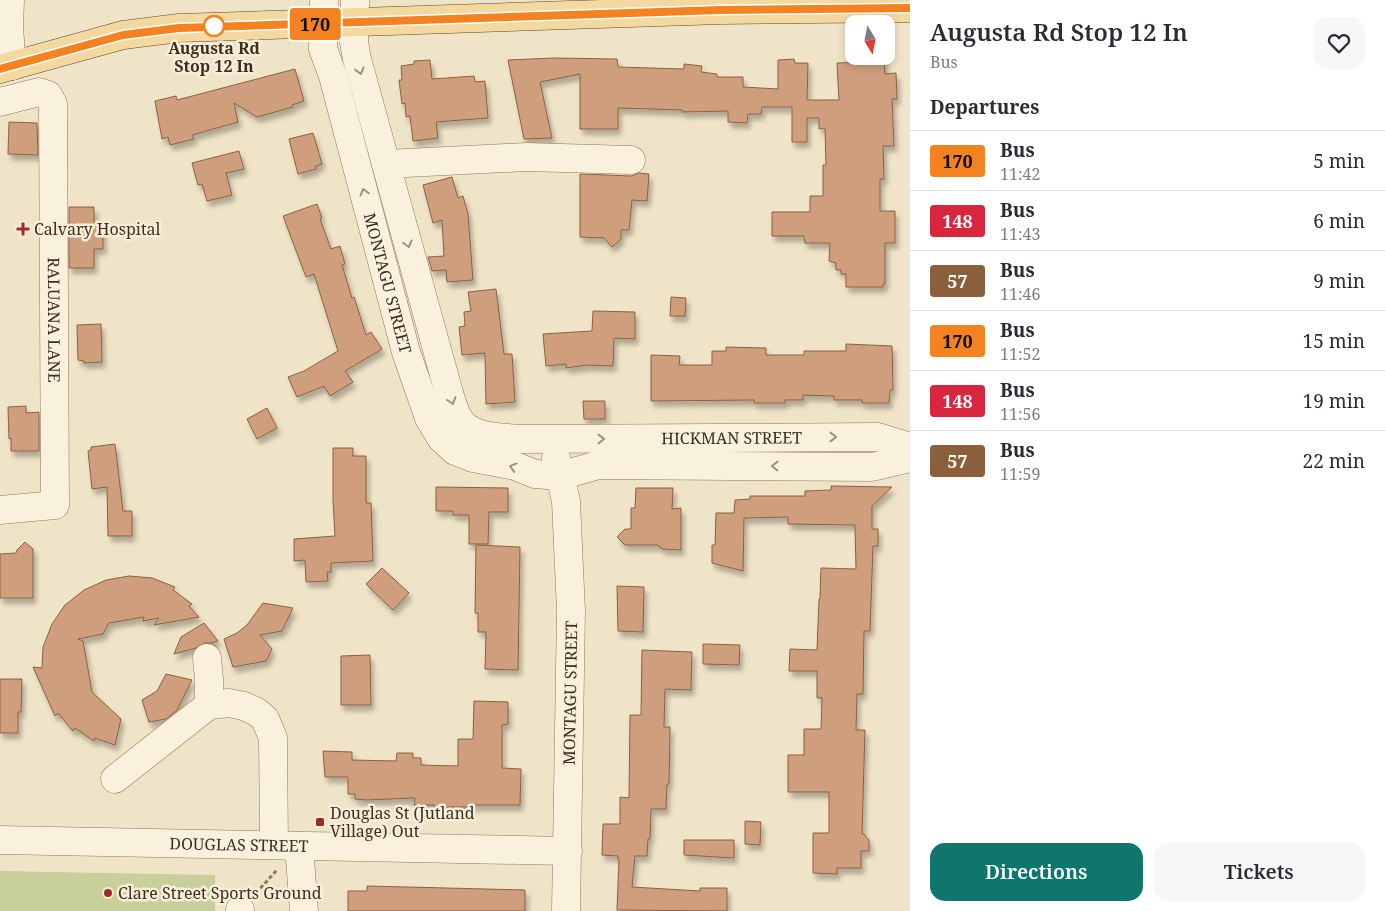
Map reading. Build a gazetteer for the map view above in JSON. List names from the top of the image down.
{
  "streets": {
    "street": [
      "MONTAGU STREET",
      "RALUANA LANE",
      "HICKMAN STREET",
      "DOUGLAS STREET"
    ]
  },
  "crossings": [
    ["MONTAGU STREET", "HICKMAN STREET"],
    ["MONTAGU STREET", "DOUGLAS STREET"]
  ],
  "places": {
    "other": ["Augusta Rd Stop 12 In", "Clare Street Sports Ground"],
    "health": ["Calvary Hospital"],
    "transit": ["Douglas St (Jutland Village) Out"]
  },
  "lines": ["bus line 170"],
  "north": "bottom",
  "page": {
    "on_map": "170",
    "heading": [
      ["Augusta Rd Stop 12 In", "Bus"],
      "Departures"
    ],
    "list": [
      {
        "mark": "170",
        "name": "Bus",
        "note": "11:42",
        "value": "5 min"
      },
      {
        "mark": "148",
        "name": "Bus",
        "note": "11:43",
        "value": "6 min"
      },
      {
        "mark": "57",
        "name": "Bus",
        "note": "11:46",
        "value": "9 min"
      },
      {
        "mark": "170",
        "name": "Bus",
        "note": "11:52",
        "value": "15 min"
      },
      {
        "mark": "148",
        "name": "Bus",
        "note": "11:56",
        "value": "19 min"
      },
      {
        "mark": "57",
        "name": "Bus",
        "note": "11:59",
        "value": "22 min"
      }
    ],
    "buttons": ["Directions", "Tickets"]
  }
}
